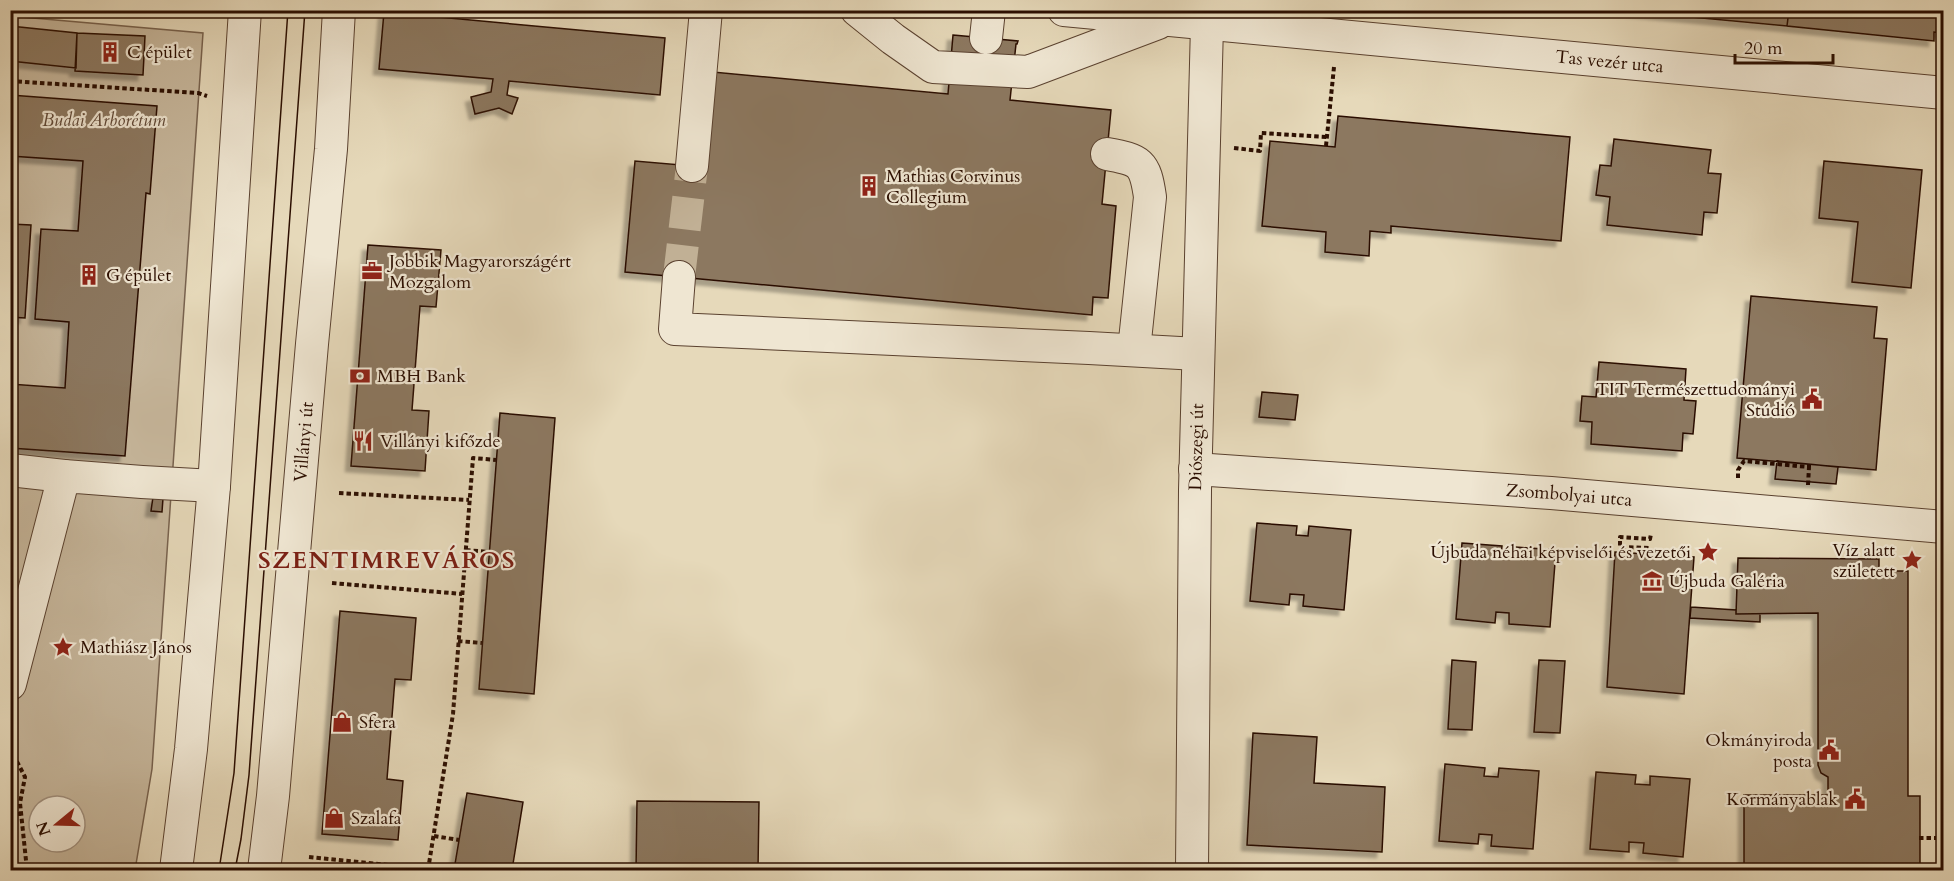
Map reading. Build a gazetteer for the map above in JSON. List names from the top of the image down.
{
  "streets": {
    "street": [
      "Tas vezér utca",
      "Villányi út",
      "Diószegi út",
      "Zsombolyai utca"
    ]
  },
  "crossings": [
    ["Tas vezér utca", "Diószegi út"],
    ["Diószegi út", "Zsombolyai utca"]
  ],
  "districts": ["SZENTIMREVÁROS"],
  "parks": ["Budai Arborétum"],
  "places": {
    "building": ["C épület", "Mathias Corvinus Collegium", "G épület"],
    "office": ["Jobbik Magyarországért Mozgalom"],
    "bank": ["MBH Bank"],
    "public building": ["TIT Természettudományi Stúdió", "Okmányiroda posta", "Kormányablak"],
    "restaurant": ["Villányi kifőzde"],
    "place": ["Újbuda néhai képviselői és vezetői", "Víz alatt született", "Mathiász János"],
    "museum": ["Újbuda Galéria"],
    "shop": ["Sfera", "Szalafa"]
  },
  "scale_bar": "20 m",
  "north": "left"
}
